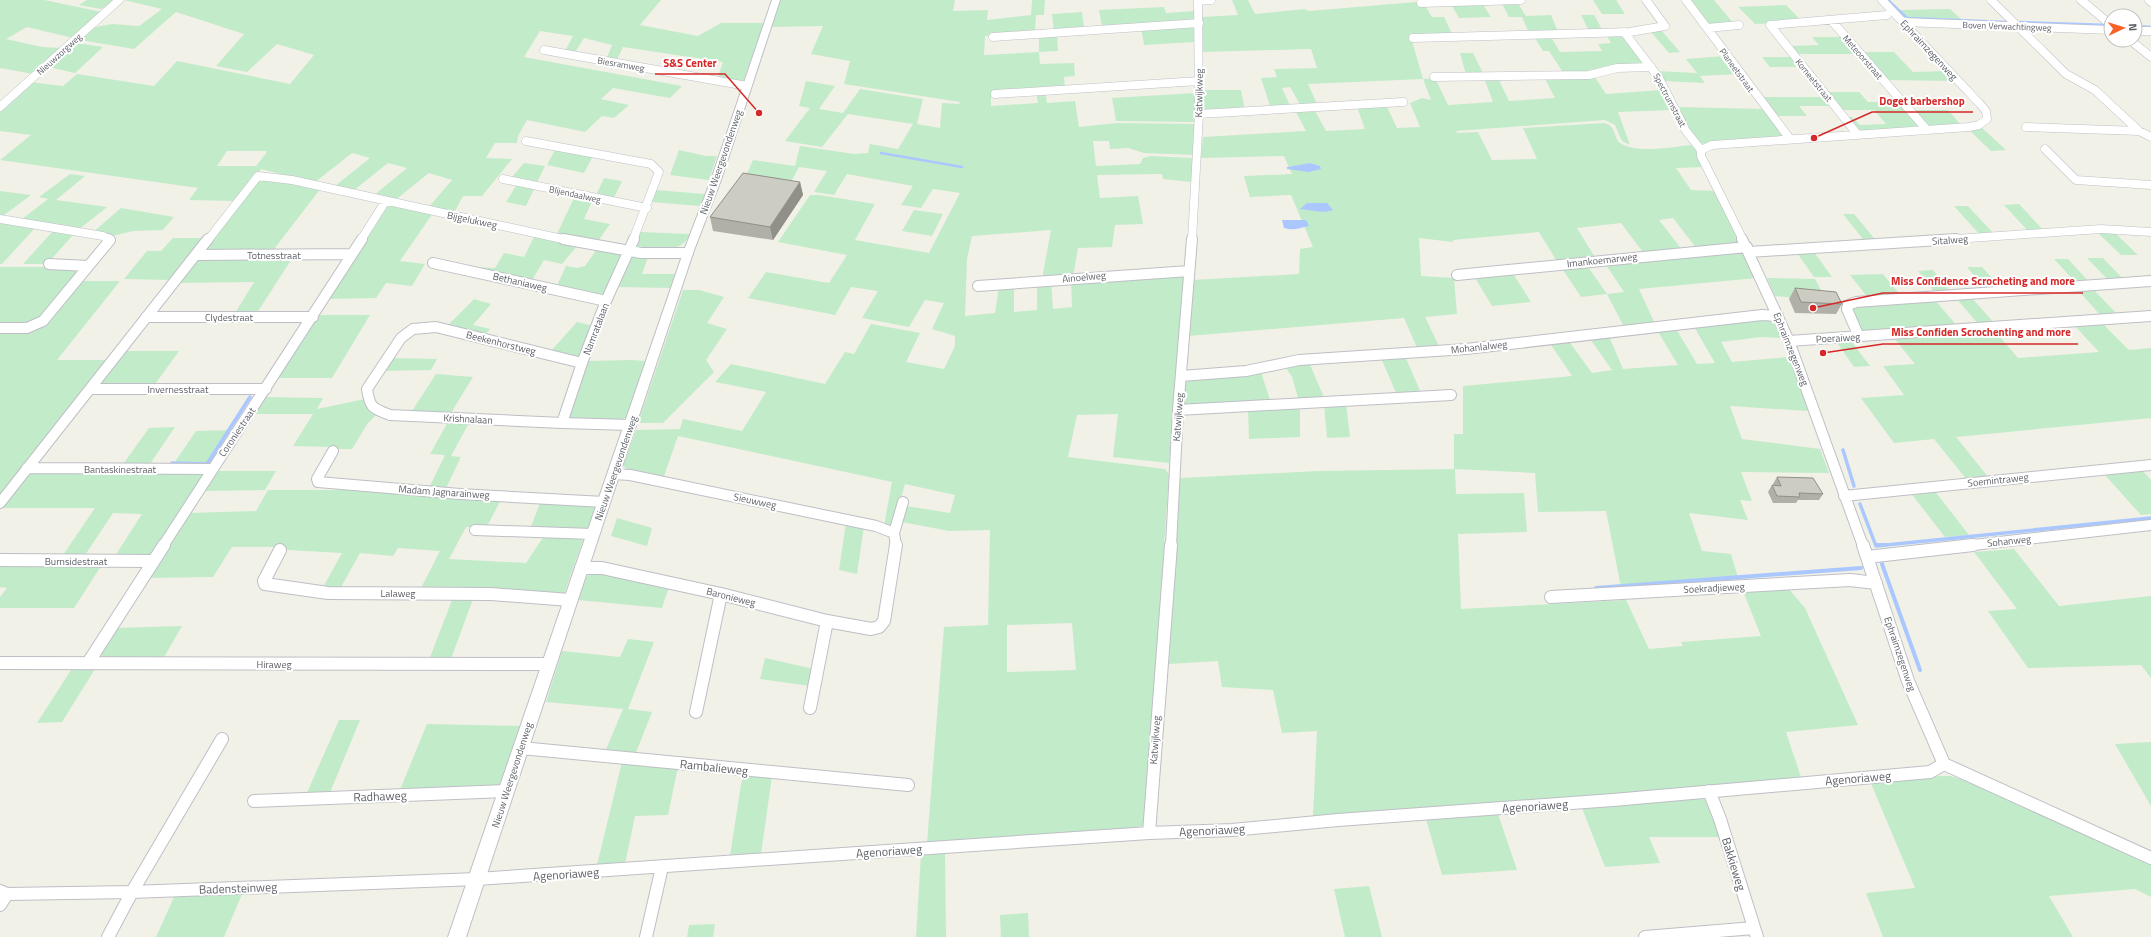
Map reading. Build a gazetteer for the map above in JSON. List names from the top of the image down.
{
  "streets": {
    "street": [
      "Boven Verwachtingweg",
      "Ephraimzegenweg",
      "Nieuwzorgweg",
      "Meteoorstraat",
      "Biesramweg",
      "Planeetstraat",
      "Komeetstraat",
      "Katwijkweg",
      "Spectrumstraat",
      "Nieuw Weergevondenweg",
      "Blijendaalweg",
      "Bijgelukweg",
      "Sitalweg",
      "Totnesstraat",
      "Imankoemarweg",
      "Ainoelweg",
      "Bethaniaweg",
      "Clydestraat",
      "Namratalaan",
      "Poeraiweg",
      "Beekenhorstweg",
      "Mohanlalweg",
      "Invernesstraat",
      "Krishnalaan",
      "Coroniestraat",
      "Bantaskinestraat",
      "Soemintraweg",
      "Madam Jagnarainweg",
      "Sieuwweg",
      "Sohanweg",
      "Burnsidestraat",
      "Soekradjieweg",
      "Lalaweg",
      "Baronieweg",
      "Hiraweg",
      "Rambalieweg",
      "Agenoriaweg",
      "Radhaweg",
      "Bakkieweg",
      "Badensteinweg"
    ]
  },
  "crossings": [
    ["Boven Verwachtingweg", "Ephraimzegenweg"],
    ["Ephraimzegenweg", "Meteoorstraat"],
    ["Ephraimzegenweg", "Planeetstraat"],
    ["Ephraimzegenweg", "Komeetstraat"],
    ["Ephraimzegenweg", "Spectrumstraat"],
    ["Ephraimzegenweg", "Sitalweg"],
    ["Ephraimzegenweg", "Imankoemarweg"],
    ["Ephraimzegenweg", "Poeraiweg"],
    ["Ephraimzegenweg", "Mohanlalweg"],
    ["Ephraimzegenweg", "Soemintraweg"],
    ["Ephraimzegenweg", "Sohanweg"],
    ["Ephraimzegenweg", "Soekradjieweg"],
    ["Ephraimzegenweg", "Agenoriaweg"],
    ["Meteoorstraat", "Komeetstraat"],
    ["Biesramweg", "Nieuw Weergevondenweg"],
    ["Katwijkweg", "Ainoelweg"],
    ["Katwijkweg", "Mohanlalweg"],
    ["Katwijkweg", "Agenoriaweg"],
    ["Nieuw Weergevondenweg", "Bijgelukweg"],
    ["Nieuw Weergevondenweg", "Madam Jagnarainweg"],
    ["Nieuw Weergevondenweg", "Sieuwweg"],
    ["Nieuw Weergevondenweg", "Lalaweg"],
    ["Nieuw Weergevondenweg", "Baronieweg"],
    ["Nieuw Weergevondenweg", "Hiraweg"],
    ["Nieuw Weergevondenweg", "Rambalieweg"],
    ["Nieuw Weergevondenweg", "Agenoriaweg"],
    ["Nieuw Weergevondenweg", "Radhaweg"],
    ["Nieuw Weergevondenweg", "Badensteinweg"],
    ["Blijendaalweg", "Namratalaan"],
    ["Bijgelukweg", "Totnesstraat"],
    ["Bijgelukweg", "Namratalaan"],
    ["Bijgelukweg", "Coroniestraat"],
    ["Sitalweg", "Imankoemarweg"],
    ["Totnesstraat", "Coroniestraat"],
    ["Bethaniaweg", "Namratalaan"],
    ["Clydestraat", "Coroniestraat"],
    ["Namratalaan", "Beekenhorstweg"],
    ["Namratalaan", "Krishnalaan"],
    ["Beekenhorstweg", "Krishnalaan"],
    ["Invernesstraat", "Coroniestraat"],
    ["Coroniestraat", "Bantaskinestraat"],
    ["Coroniestraat", "Burnsidestraat"],
    ["Coroniestraat", "Hiraweg"],
    ["Sieuwweg", "Baronieweg"],
    ["Agenoriaweg", "Bakkieweg"],
    ["Agenoriaweg", "Badensteinweg"]
  ],
  "places": [
    "S&S Center",
    "Doget barbershop",
    "Miss Confidence Scrocheting and more",
    "Miss Confiden Scrochenting and more"
  ],
  "north": "right"
}
